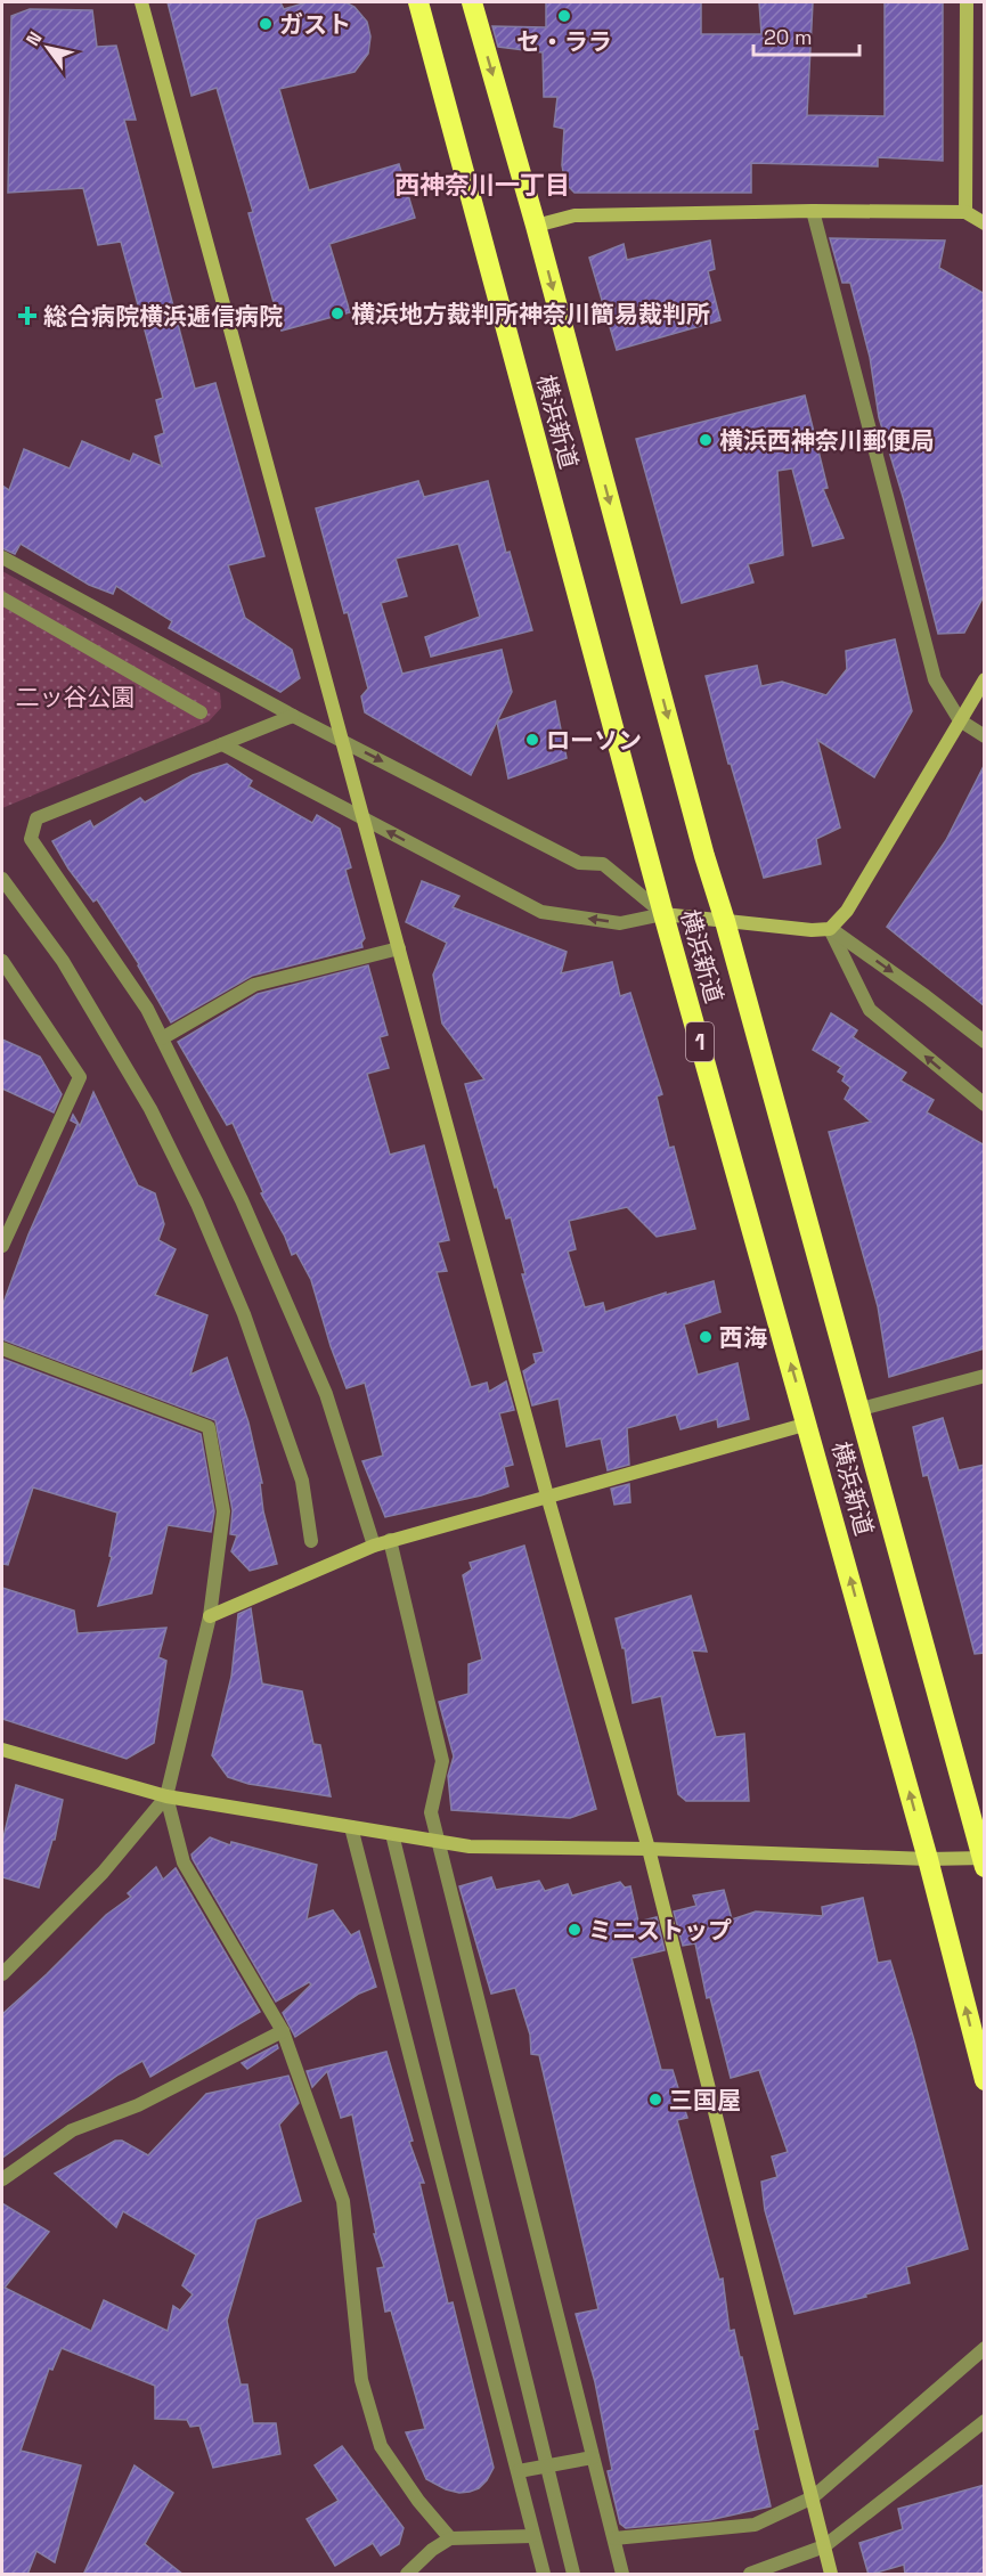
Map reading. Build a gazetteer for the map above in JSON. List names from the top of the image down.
{
  "streets": {
    "highway": ["横浜新道", "1"]
  },
  "districts": ["西神奈川一丁目"],
  "parks": ["二ッ谷公園"],
  "places": {
    "other": [
      "セ・ララ",
      "ガスト",
      "横浜地方裁判所神奈川簡易裁判所",
      "横浜西神奈川郵便局",
      "ローソン",
      "西海",
      "ミニストップ",
      "三国屋"
    ],
    "health": ["総合病院横浜逓信病院"]
  },
  "scale_bar": "20 m",
  "north": "top left"
}
